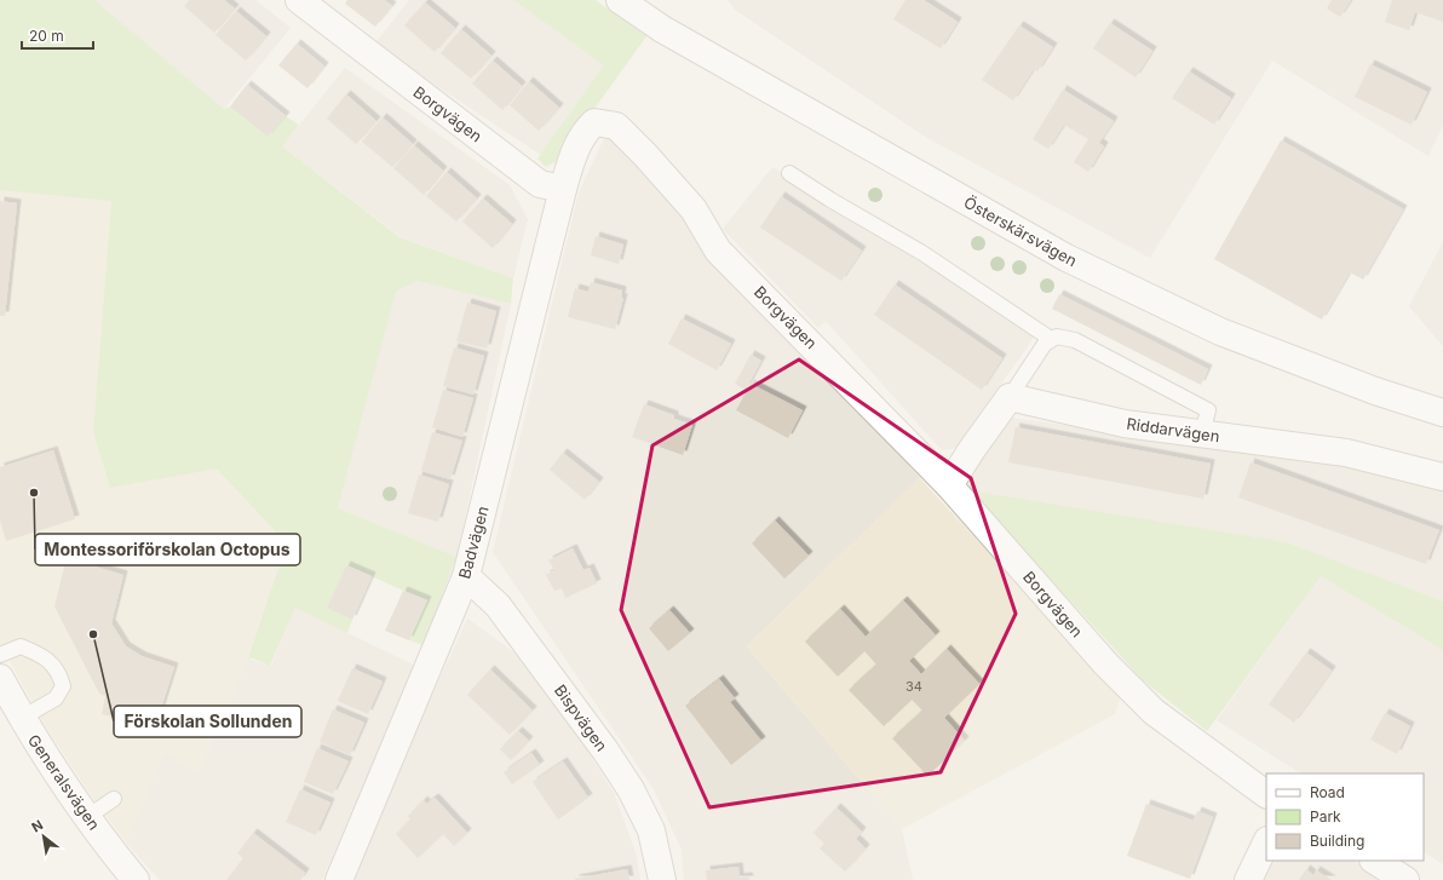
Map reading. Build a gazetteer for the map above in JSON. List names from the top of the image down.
{
  "streets": {
    "street": [
      "Borgvägen",
      "Österskärsvägen",
      "Riddarvägen",
      "Badvägen",
      "Bispvägen",
      "Generalsvägen"
    ]
  },
  "crossings": [
    ["Borgvägen", "Badvägen"],
    ["Badvägen", "Bispvägen"]
  ],
  "places": ["Montessoriförskolan Octopus", "Förskolan Sollunden"],
  "house_numbers": ["34"],
  "legend": ["Road", "Park", "Building"],
  "scale_bar": "20 m",
  "north": "top left"
}
